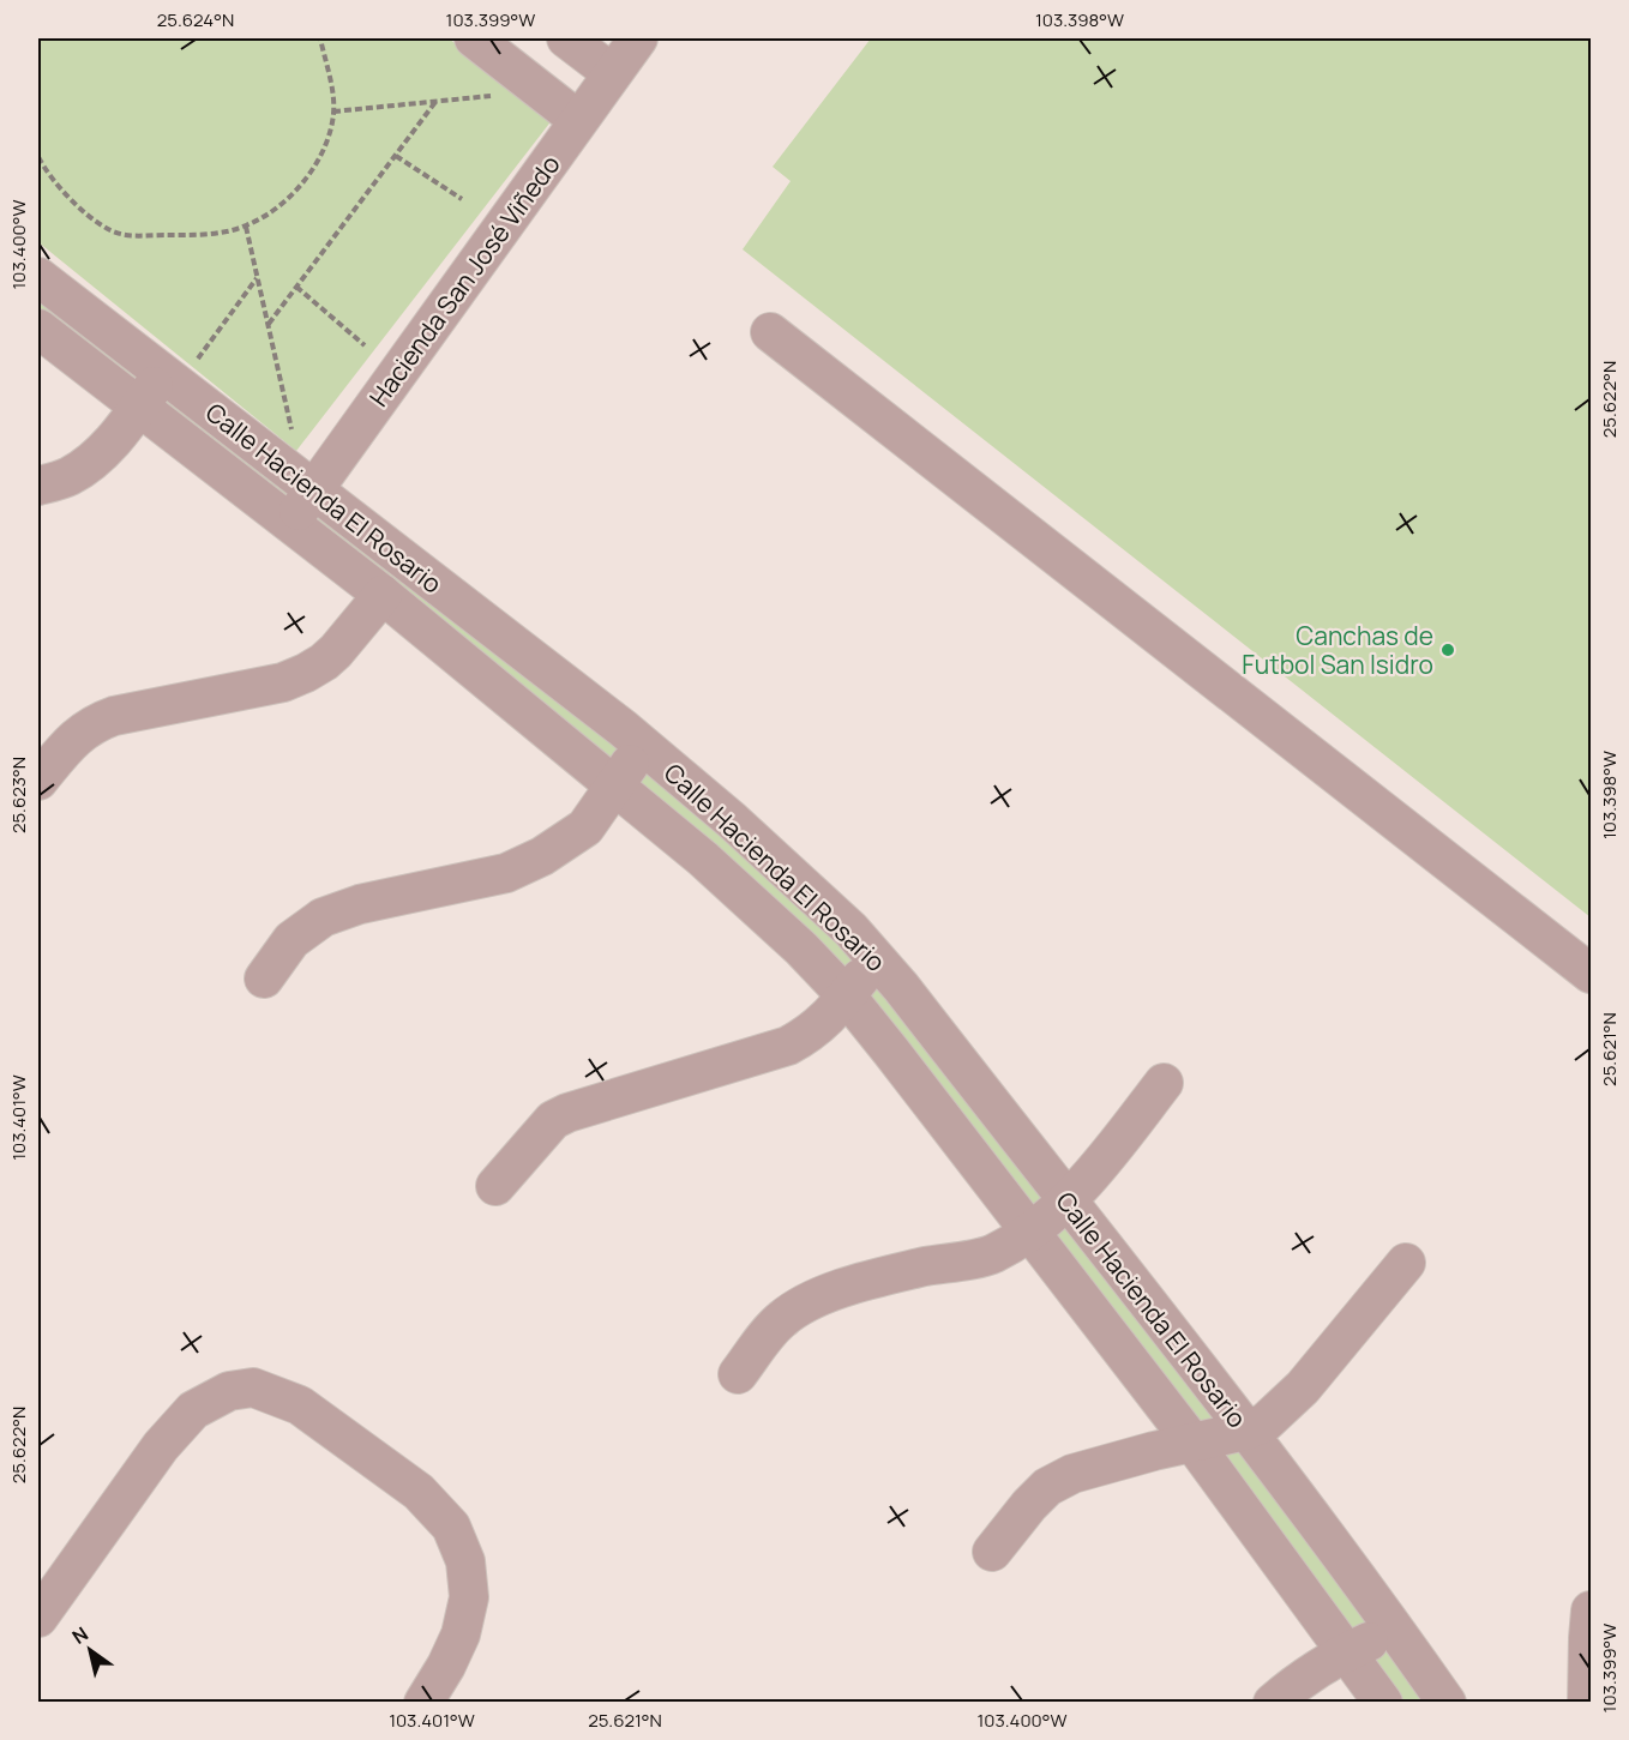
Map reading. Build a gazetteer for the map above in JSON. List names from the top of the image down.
{
  "streets": {
    "street": ["Hacienda San José Viñedo", "Calle Hacienda El Rosario"]
  },
  "crossings": [
    ["Hacienda San José Viñedo", "Calle Hacienda El Rosario"]
  ],
  "places": ["Canchas de Futbol San Isidro"],
  "north": "top left",
  "coordinates": [
    "25.624°N",
    "103.399°W",
    "103.398°W",
    "103.400°W",
    "25.622°N",
    "25.623°N",
    "25.621°N",
    "103.401°W"
  ]
}
